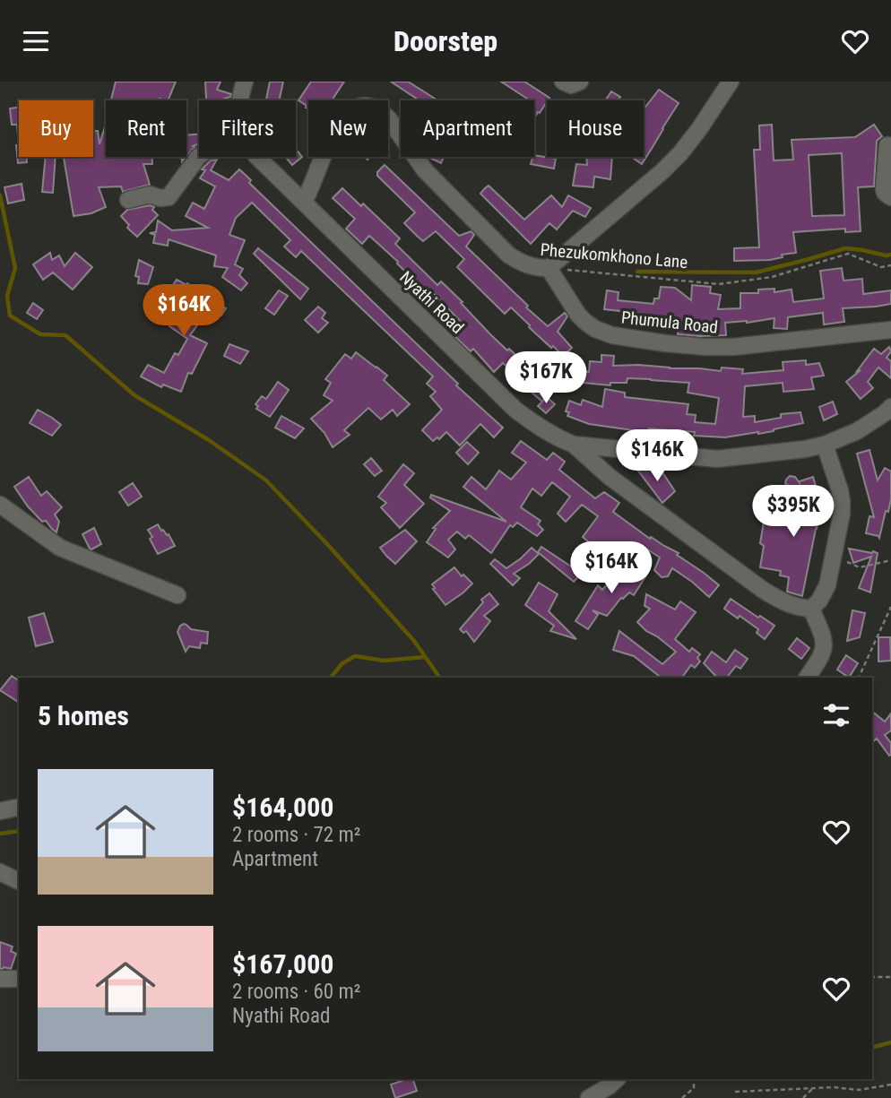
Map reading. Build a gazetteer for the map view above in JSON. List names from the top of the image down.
{
  "streets": {
    "street": ["Phezukomkhono Lane", "Nyathi Road", "Phumula Road"]
  },
  "crossings": [
    ["Phezukomkhono Lane", "Nyathi Road"],
    ["Phezukomkhono Lane", "Phumula Road"]
  ],
  "page": {
    "header": "Doorstep",
    "chip": [
      "Buy",
      "Rent",
      "Filters",
      "New",
      "Apartment",
      "House"
    ],
    "price": [
      "$164K",
      "$167K",
      "$146K",
      "$395K",
      "$164K"
    ],
    "heading": "5 homes",
    "list": [
      {
        "name": "$164,000",
        "note": "2 rooms · 72 m² · Apartment"
      },
      {
        "name": "$167,000",
        "note": "2 rooms · 60 m² · Nyathi Road"
      }
    ]
  }
}
